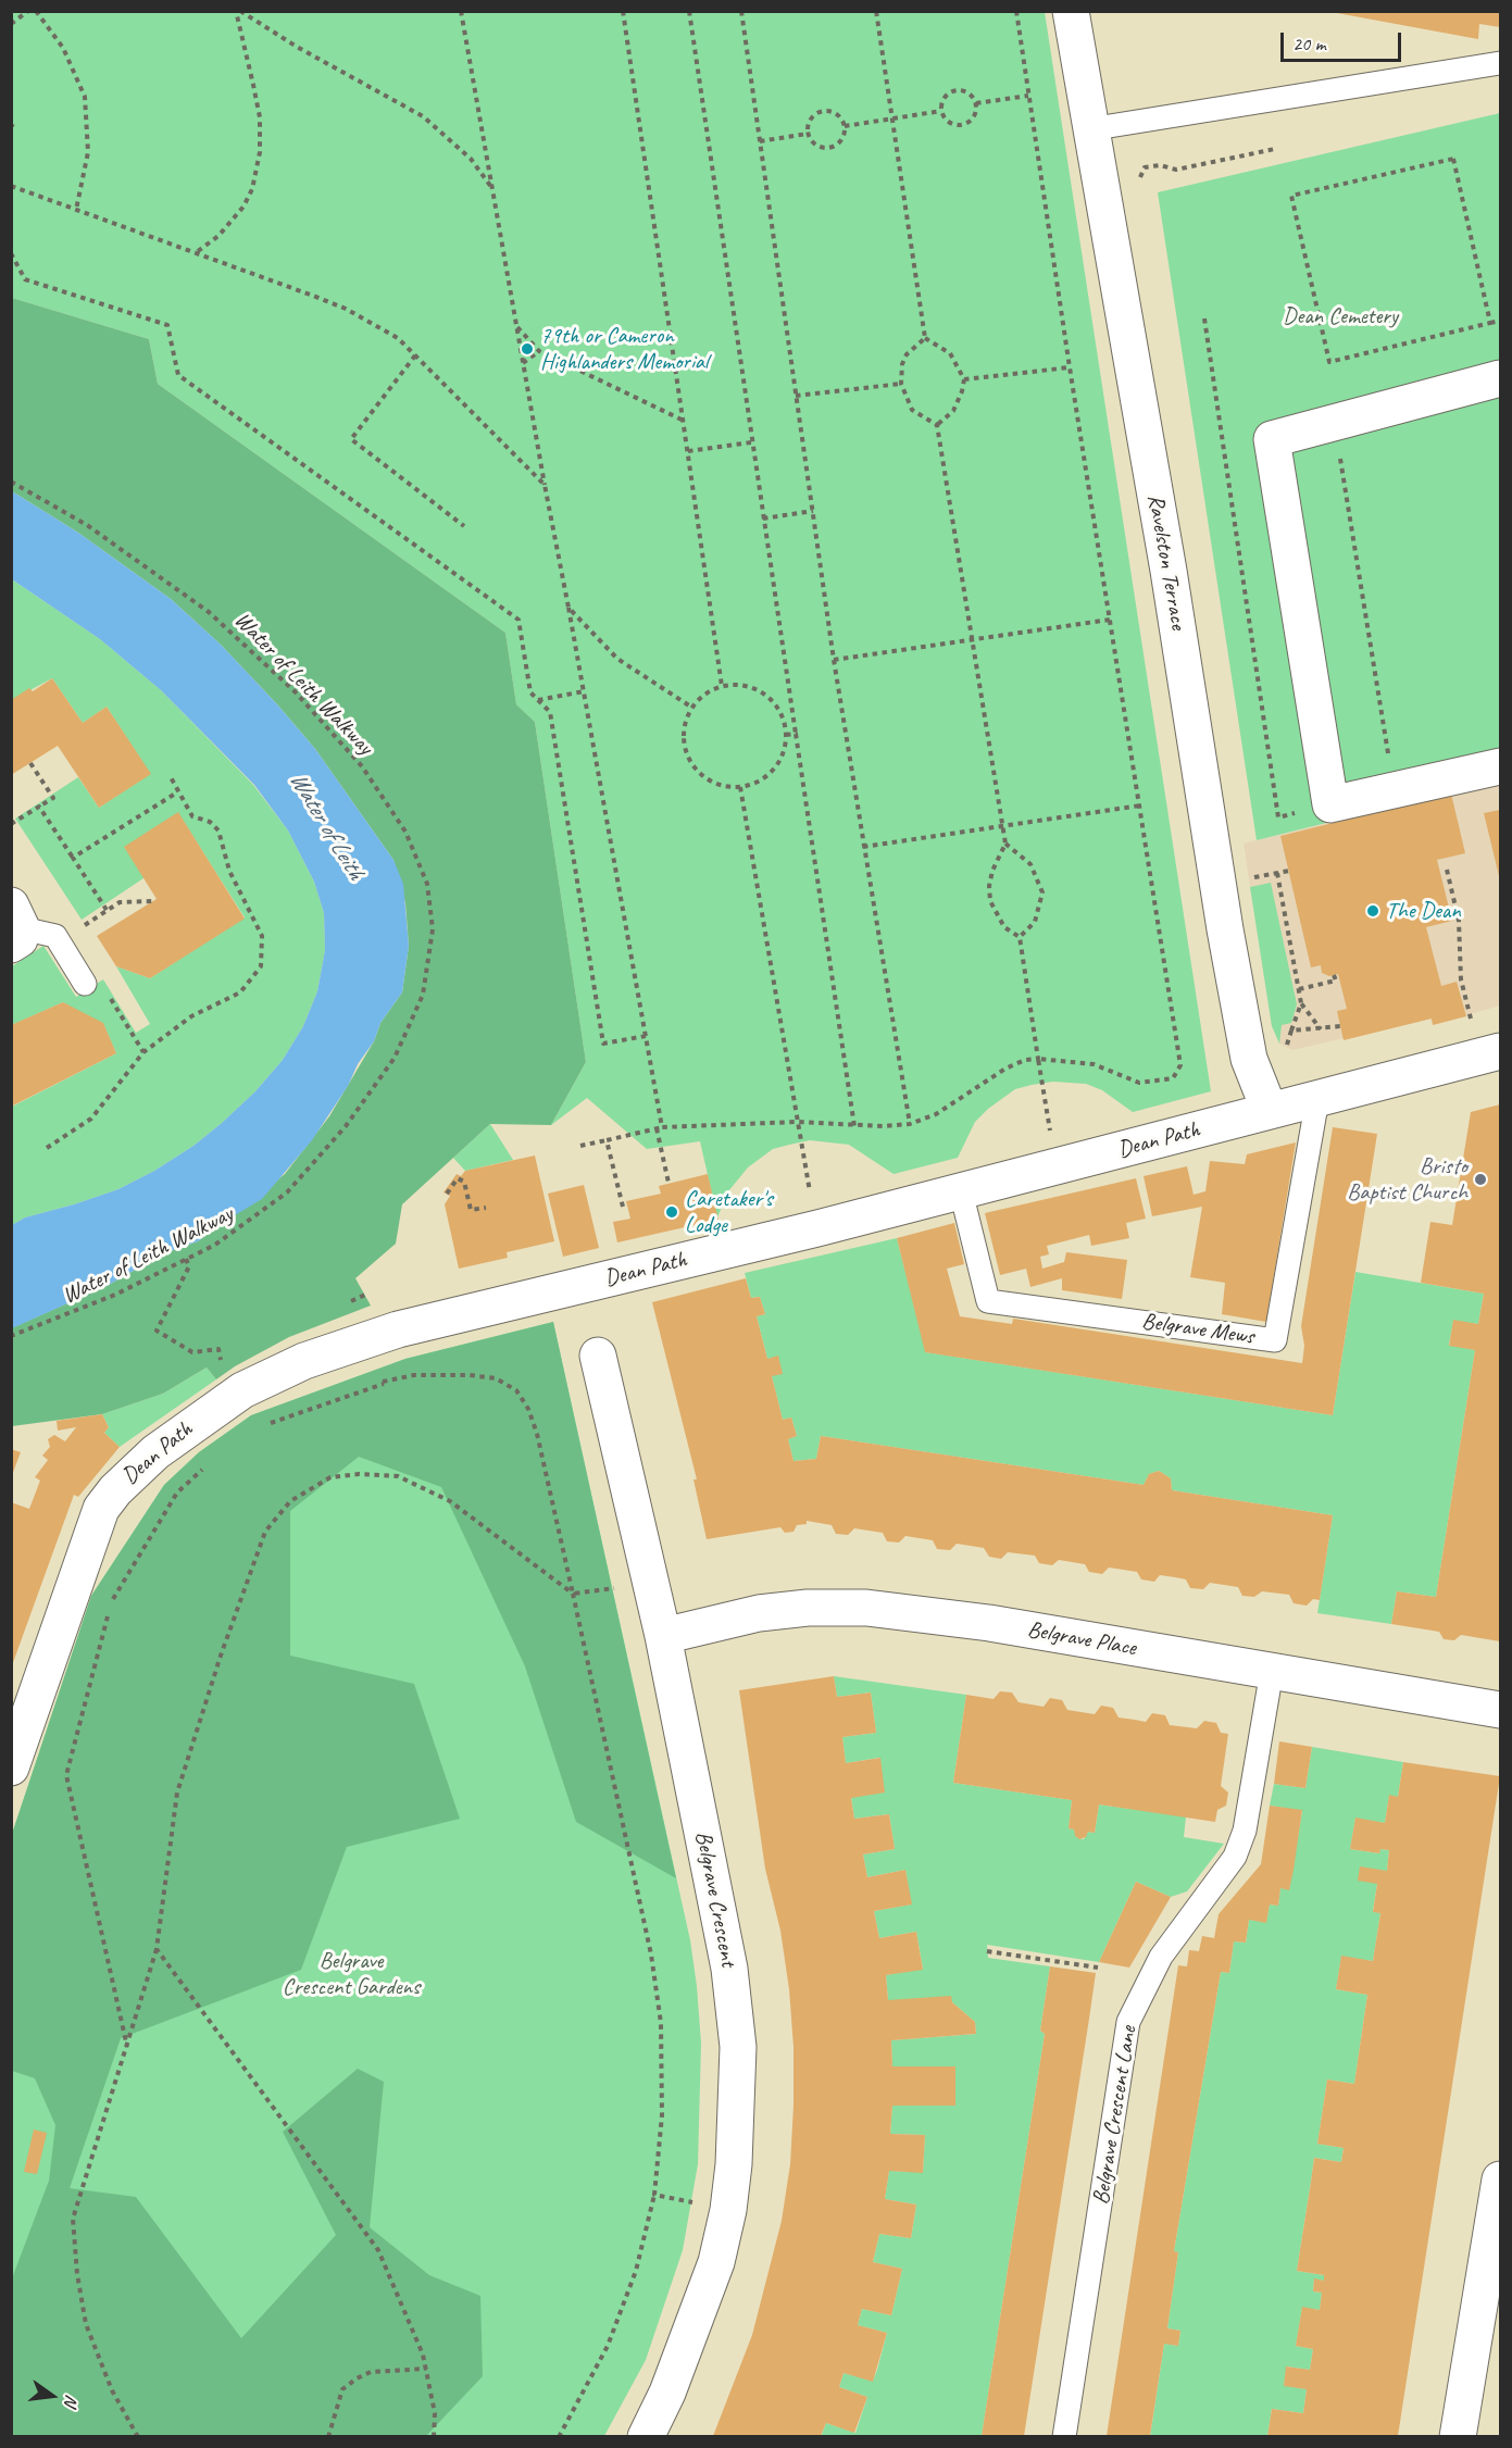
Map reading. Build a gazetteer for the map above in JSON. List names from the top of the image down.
{
  "streets": {
    "street": [
      "Ravelston Terrace",
      "Dean Path",
      "Belgrave Place",
      "Belgrave Crescent"
    ],
    "lane": ["Belgrave Mews", "Belgrave Crescent Lane"],
    "path": ["Water of Leith Walkway"]
  },
  "crossings": [
    ["Ravelston Terrace", "Dean Path"],
    ["Dean Path", "Belgrave Mews"],
    ["Belgrave Place", "Belgrave Crescent"],
    ["Belgrave Place", "Belgrave Crescent Lane"]
  ],
  "water": ["Water of Leith"],
  "parks": ["Dean Cemetery", "Belgrave Crescent Gardens"],
  "places": [
    "79th or Cameron Highlanders Memorial",
    "The Dean",
    "Bristo Baptist Church",
    "Caretaker's Lodge"
  ],
  "scale_bar": "20 m",
  "north": "right"
}
